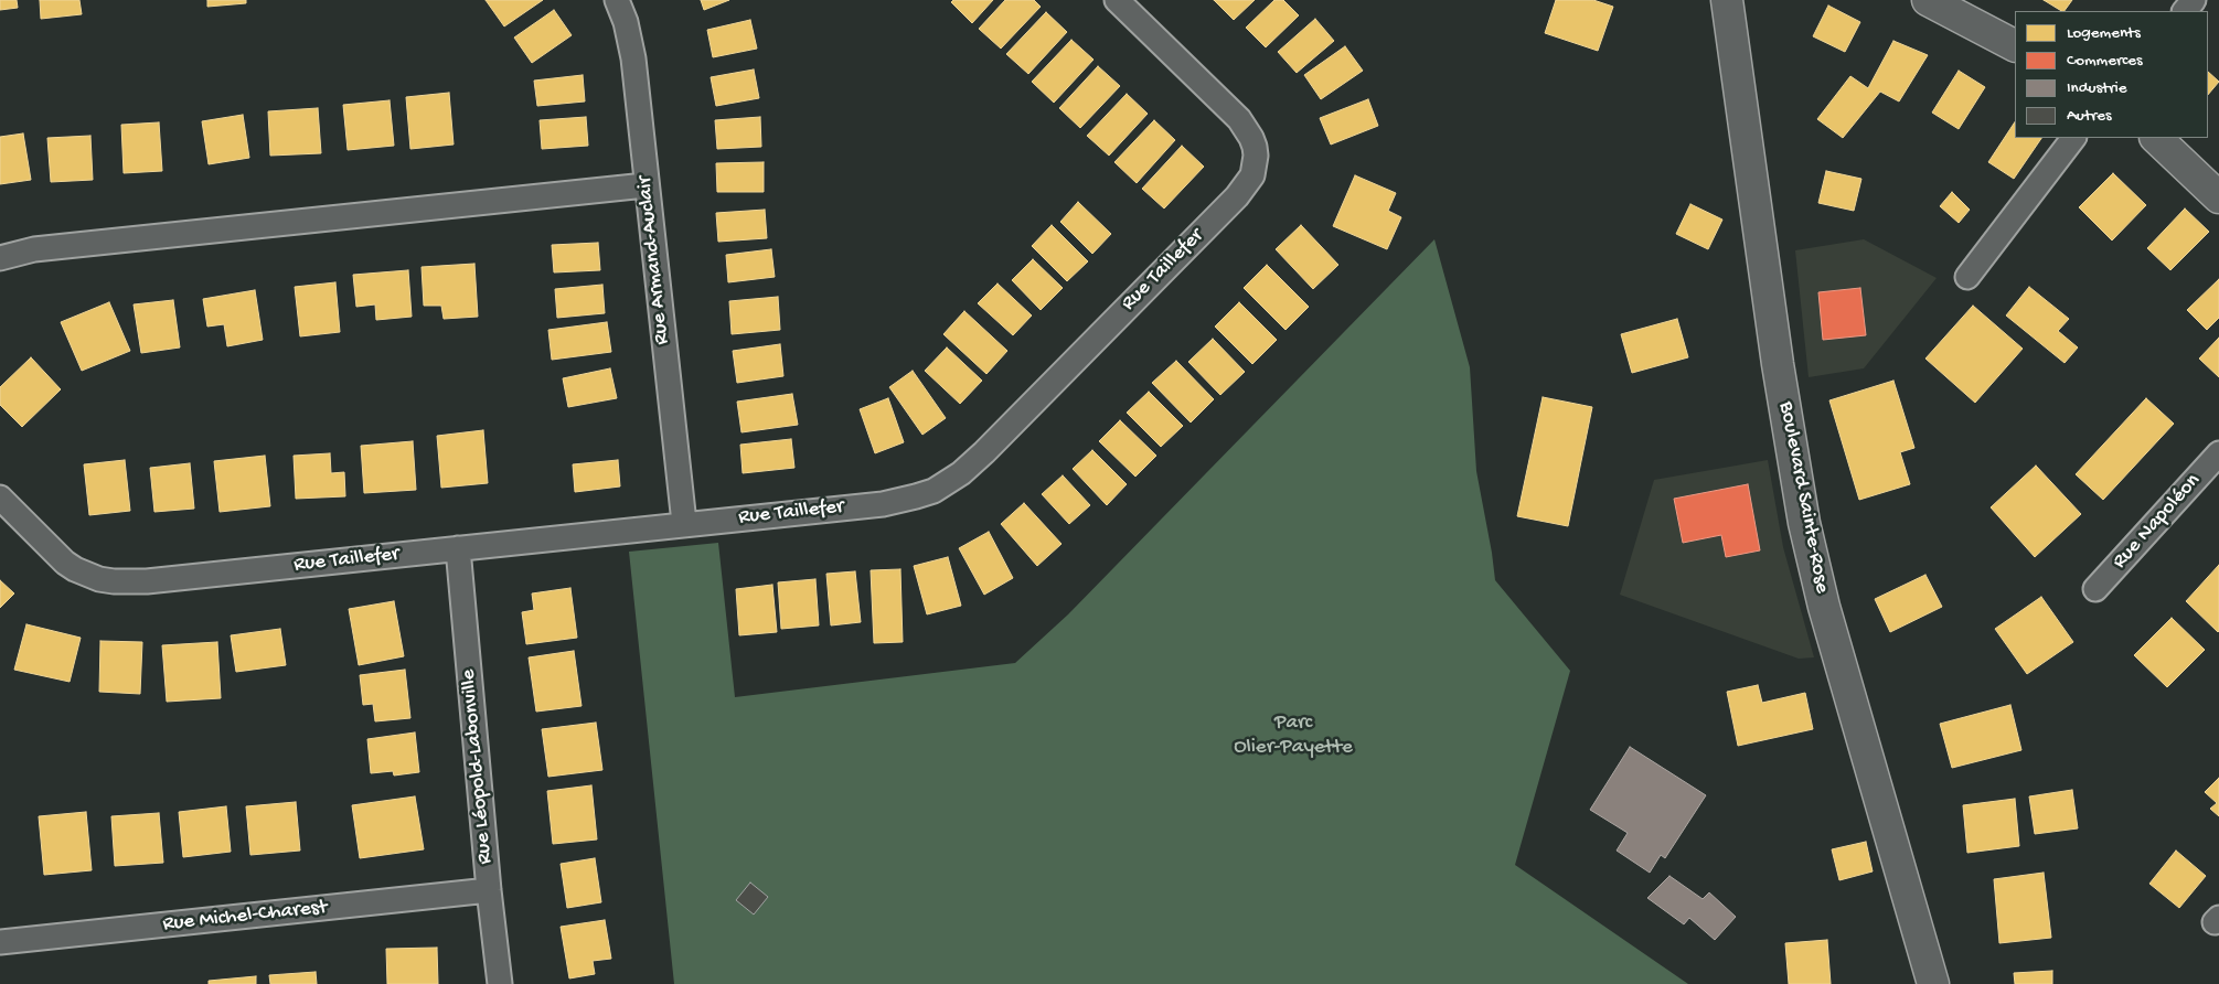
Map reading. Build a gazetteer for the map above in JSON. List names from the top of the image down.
{
  "streets": {
    "street": [
      "Rue Armand-Auclair",
      "Rue Taillefer",
      "Boulevard Sainte-Rose",
      "Rue Napoléon",
      "Rue Léopold-Labonville",
      "Rue Michel-Charest"
    ]
  },
  "crossings": [
    ["Rue Armand-Auclair", "Rue Taillefer"],
    ["Rue Taillefer", "Rue Léopold-Labonville"],
    ["Rue Léopold-Labonville", "Rue Michel-Charest"]
  ],
  "parks": ["Parc Olier-Payette"],
  "legend": [
    "Logements",
    "Commerces",
    "Industrie",
    "Autres"
  ]
}
